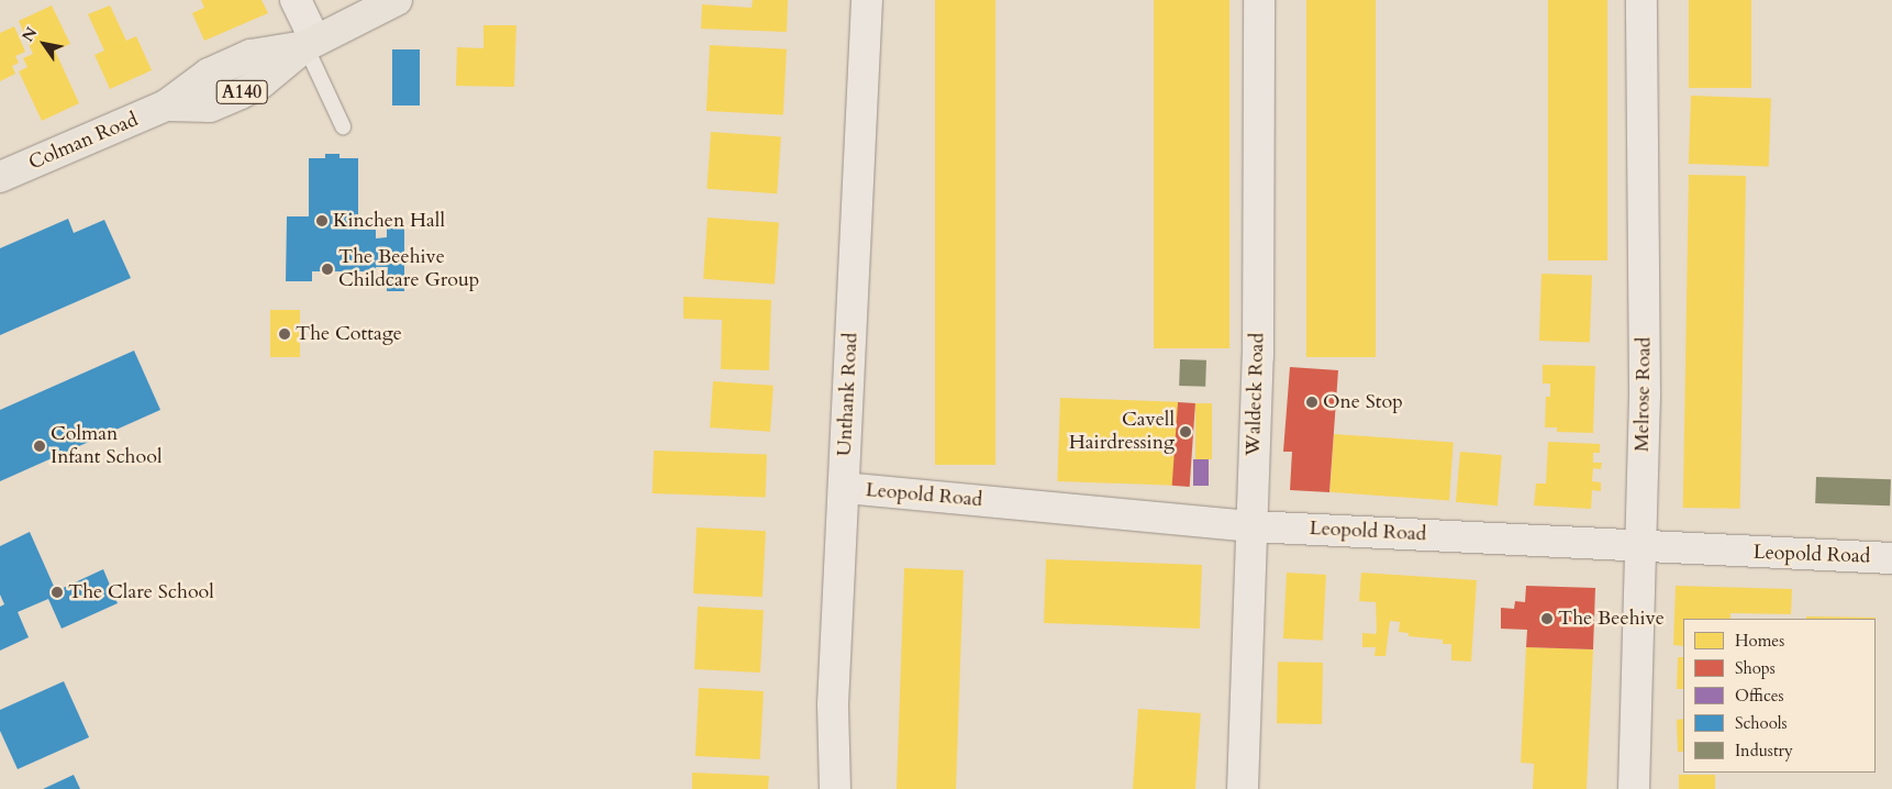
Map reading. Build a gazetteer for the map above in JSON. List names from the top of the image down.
{
  "streets": {
    "highway": ["A140", "Colman Road"],
    "street": [
      "Unthank Road",
      "Waldeck Road",
      "Melrose Road",
      "Leopold Road"
    ]
  },
  "crossings": [
    ["Unthank Road", "Leopold Road"],
    ["Waldeck Road", "Leopold Road"],
    ["Melrose Road", "Leopold Road"]
  ],
  "places": [
    "Kinchen Hall",
    "The Beehive Childcare Group",
    "The Cottage",
    "One Stop",
    "Cavell Hairdressing",
    "Colman Infant School",
    "The Clare School",
    "The Beehive"
  ],
  "legend": [
    "Homes",
    "Shops",
    "Offices",
    "Schools",
    "Industry"
  ],
  "north": "top left"
}
